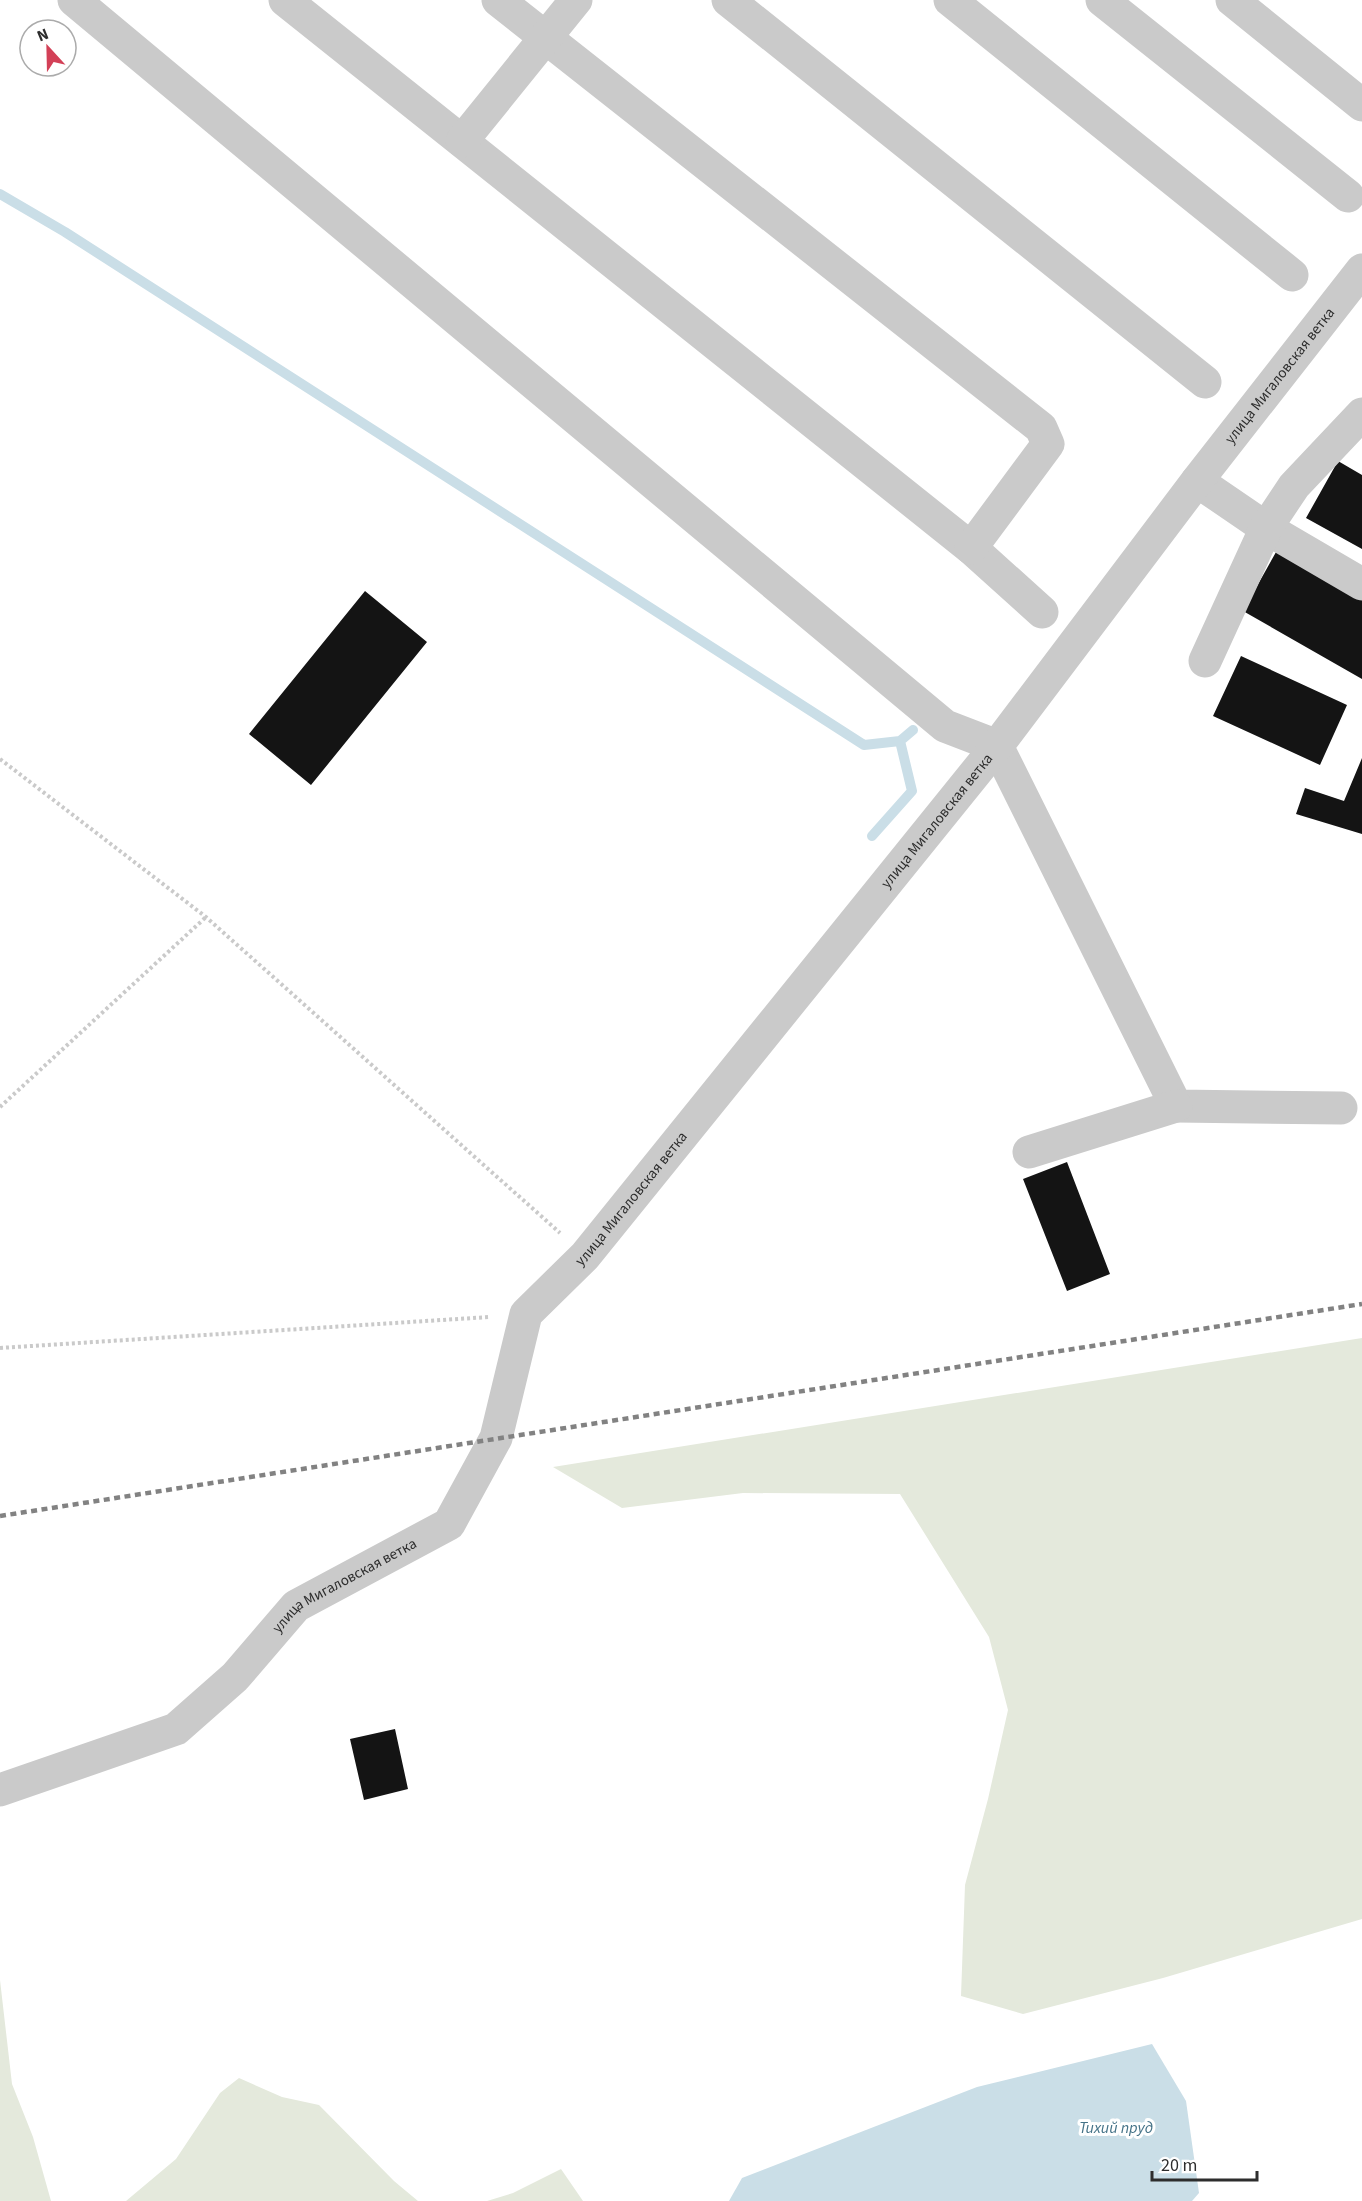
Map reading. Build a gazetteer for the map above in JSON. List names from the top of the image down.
{
  "streets": {
    "lane": ["улица Мигаловская ветка"]
  },
  "water": ["Тихий пруд"],
  "scale_bar": "20 m",
  "north": "top"
}
